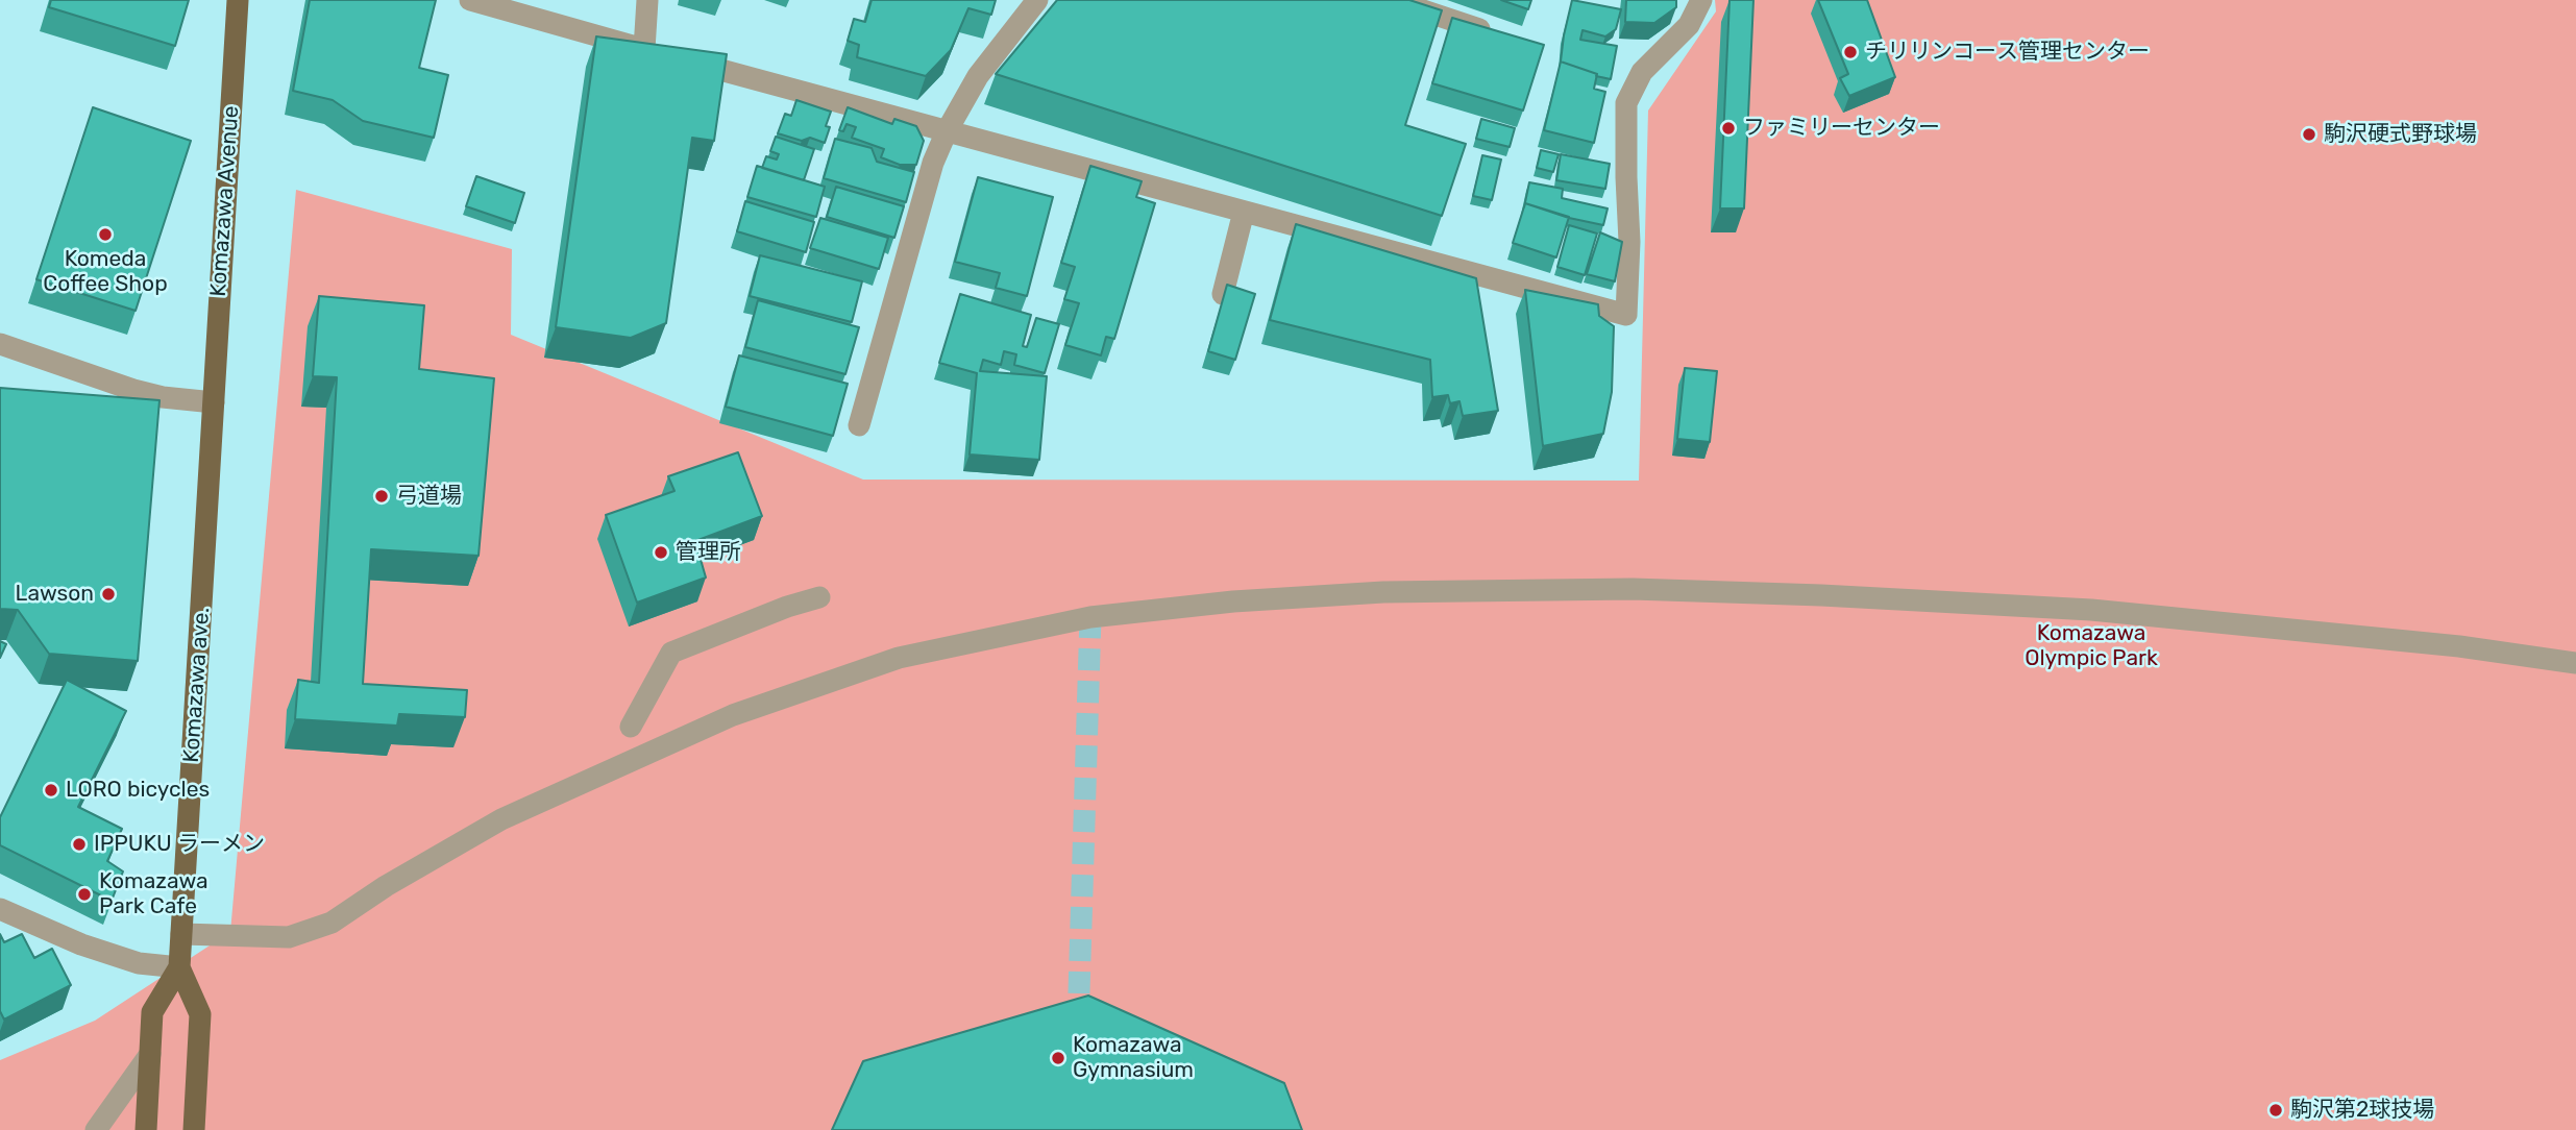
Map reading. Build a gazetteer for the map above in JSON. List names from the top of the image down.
{
  "streets": {
    "main road": ["Komazawa Avenue", "Komazawa ave."]
  },
  "crossings": [
    ["Komazawa Avenue", "Komazawa ave."]
  ],
  "parks": ["Komazawa Olympic Park"],
  "places": [
    "チリリンコース管理センター",
    "ファミリーセンター",
    "駒沢硬式野球場",
    "Komeda Coffee Shop",
    "弓道場",
    "管理所",
    "Lawson",
    "LORO bicycles",
    "IPPUKU ラーメン",
    "Komazawa Park Cafe",
    "Komazawa Gymnasium",
    "駒沢第2球技場"
  ]
}
